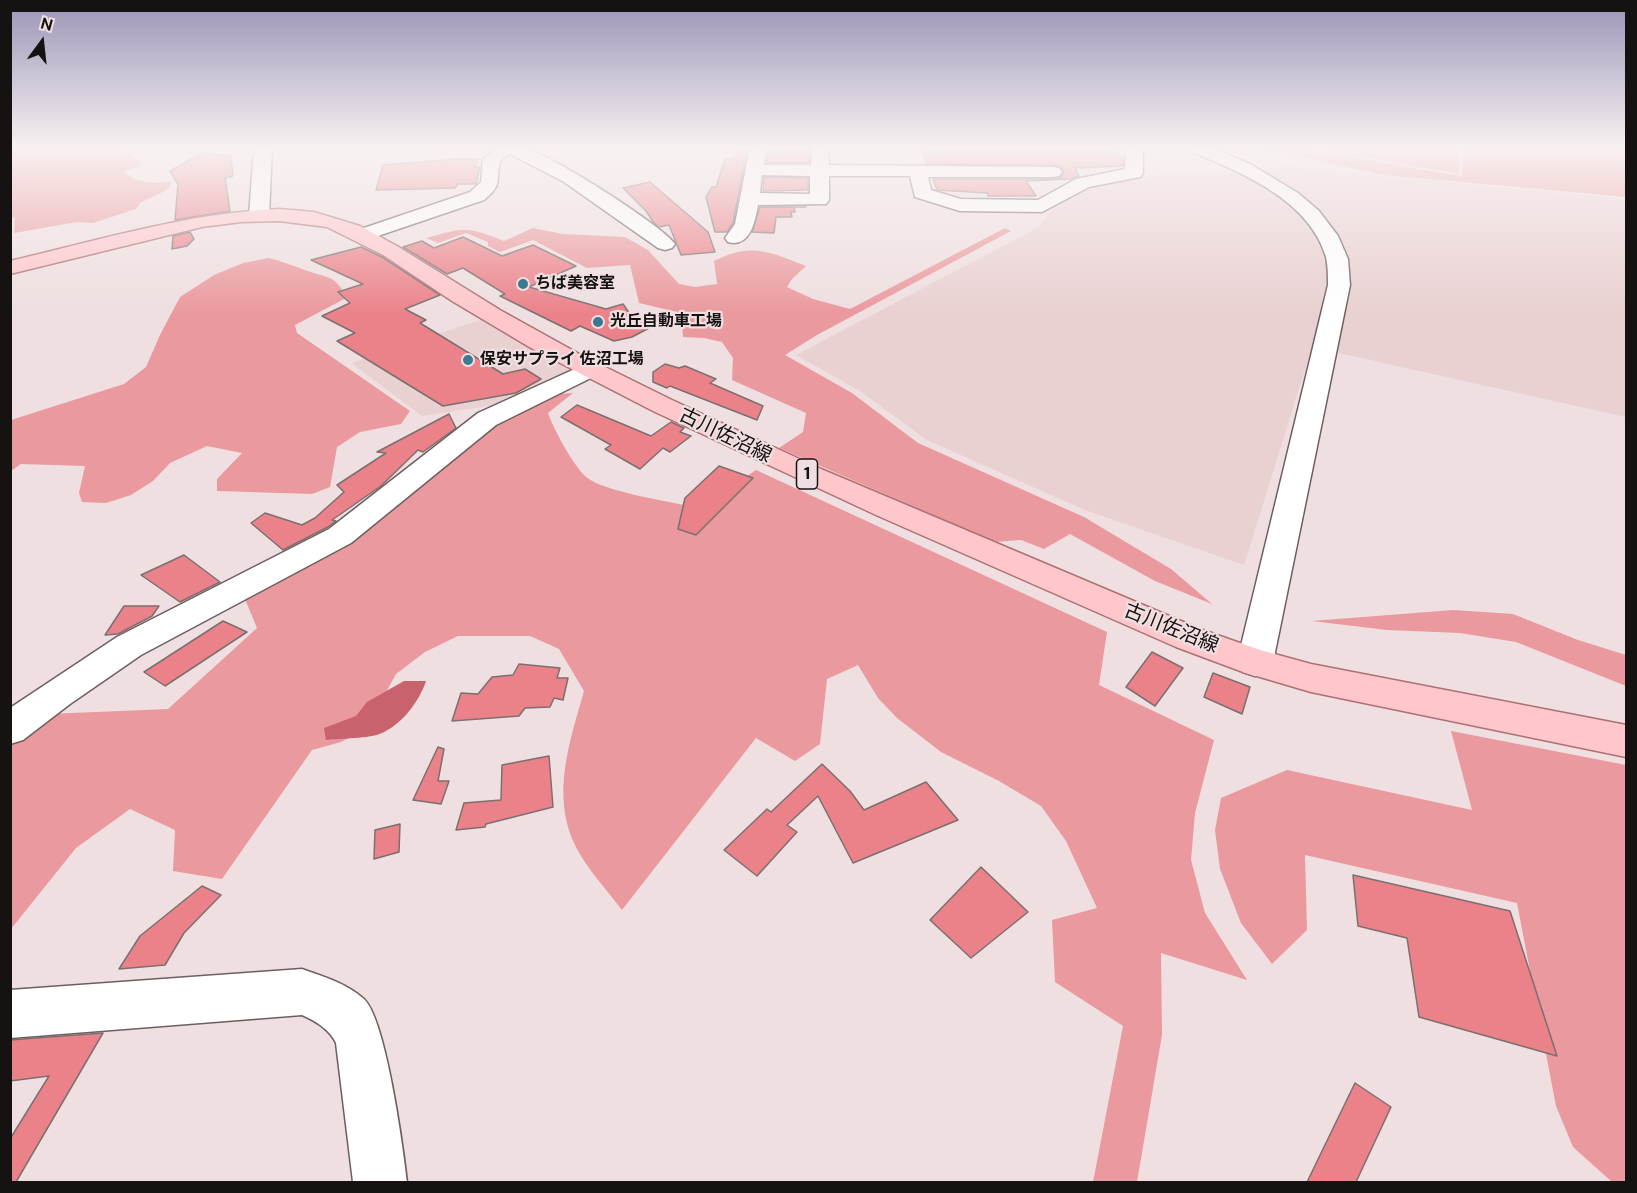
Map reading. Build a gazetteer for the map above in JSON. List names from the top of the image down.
{
  "streets": {
    "main road": ["古川佐沼線", "1"]
  },
  "places": ["ちば美容室", "光丘自動車工場", "保安サプライ 佐沼工場"],
  "north": "top"
}
